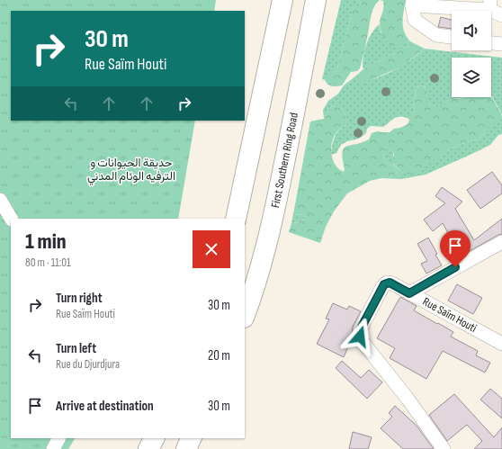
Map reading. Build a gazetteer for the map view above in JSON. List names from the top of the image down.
{
  "streets": {
    "highway": ["First Southern Ring Road"],
    "street": ["Rue Saïm Houti"]
  },
  "parks": ["حديقة الحيوانات و الترفيه الوئام المدني"],
  "page": {
    "turn": ["30 m", "Rue Saïm Houti"],
    "heading": ["1 min", "80 m · 11:01"],
    "list": [
      {
        "name": "Turn right",
        "note": "Rue Saïm Houti",
        "value": "30 m"
      },
      {
        "name": "Turn left",
        "note": "Rue du Djurdjura",
        "value": "20 m"
      },
      {
        "name": "Arrive at destination",
        "value": "30 m"
      }
    ]
  }
}
